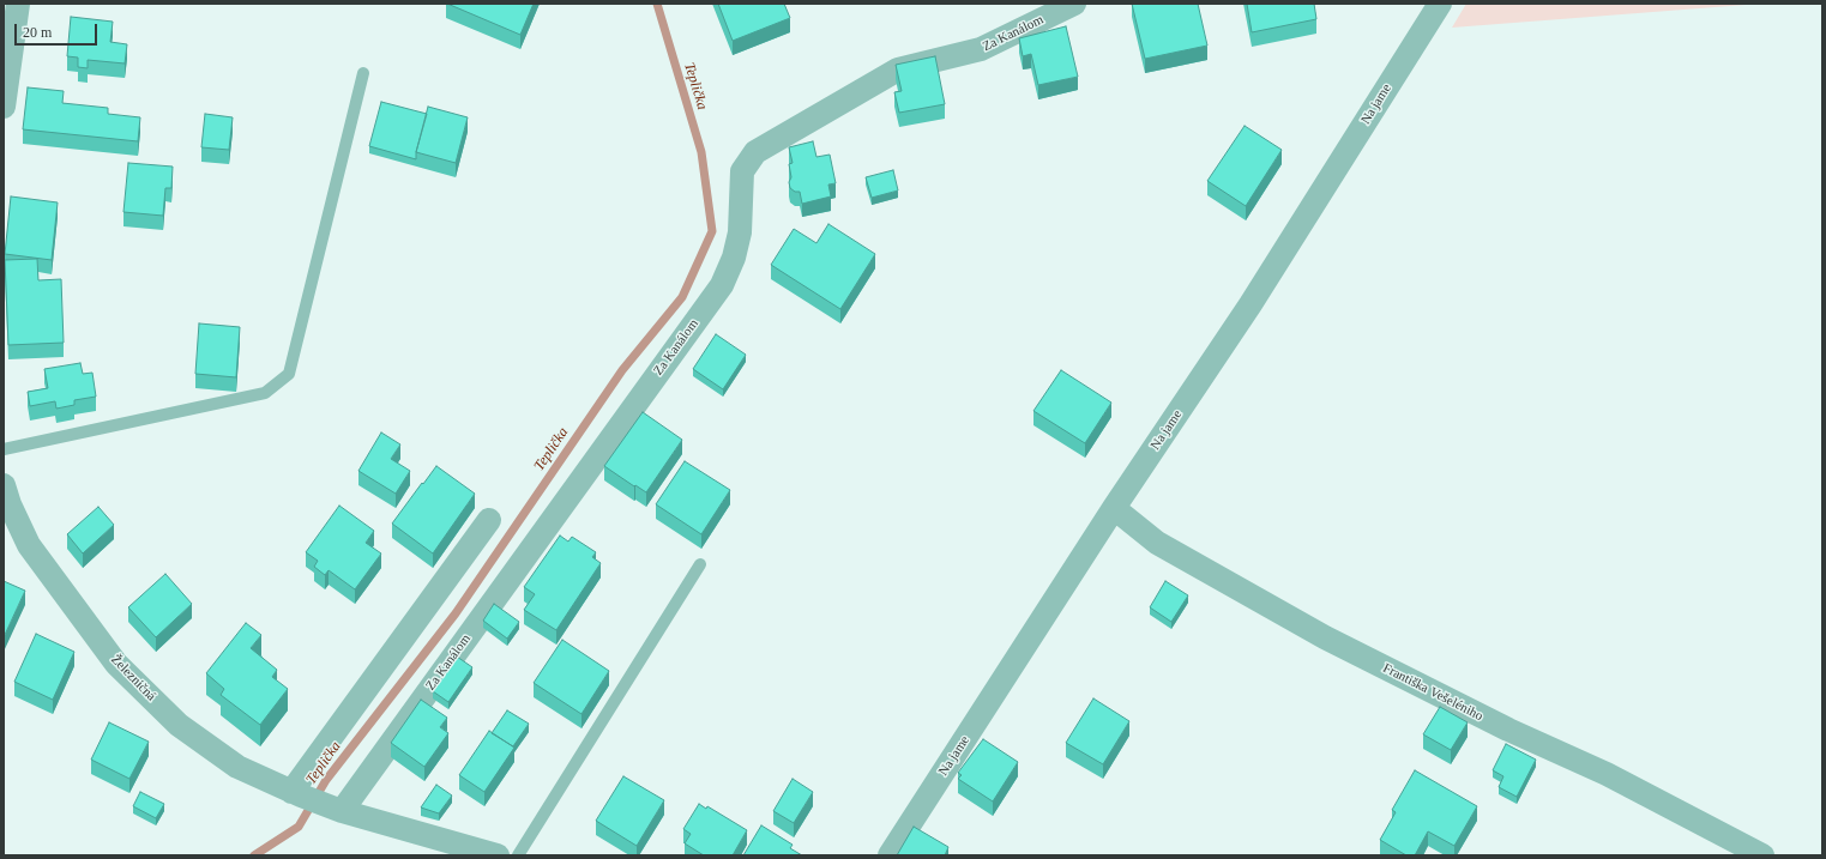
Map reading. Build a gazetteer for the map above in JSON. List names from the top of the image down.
{
  "streets": {
    "street": [
      "Za Kanálom",
      "Na jame",
      "Železničná",
      "Františka Vešeléniho"
    ]
  },
  "crossings": [
    ["Za Kanálom", "Železničná"],
    ["Na jame", "Františka Vešeléniho"]
  ],
  "water": ["Teplička"],
  "scale_bar": "20 m"
}
